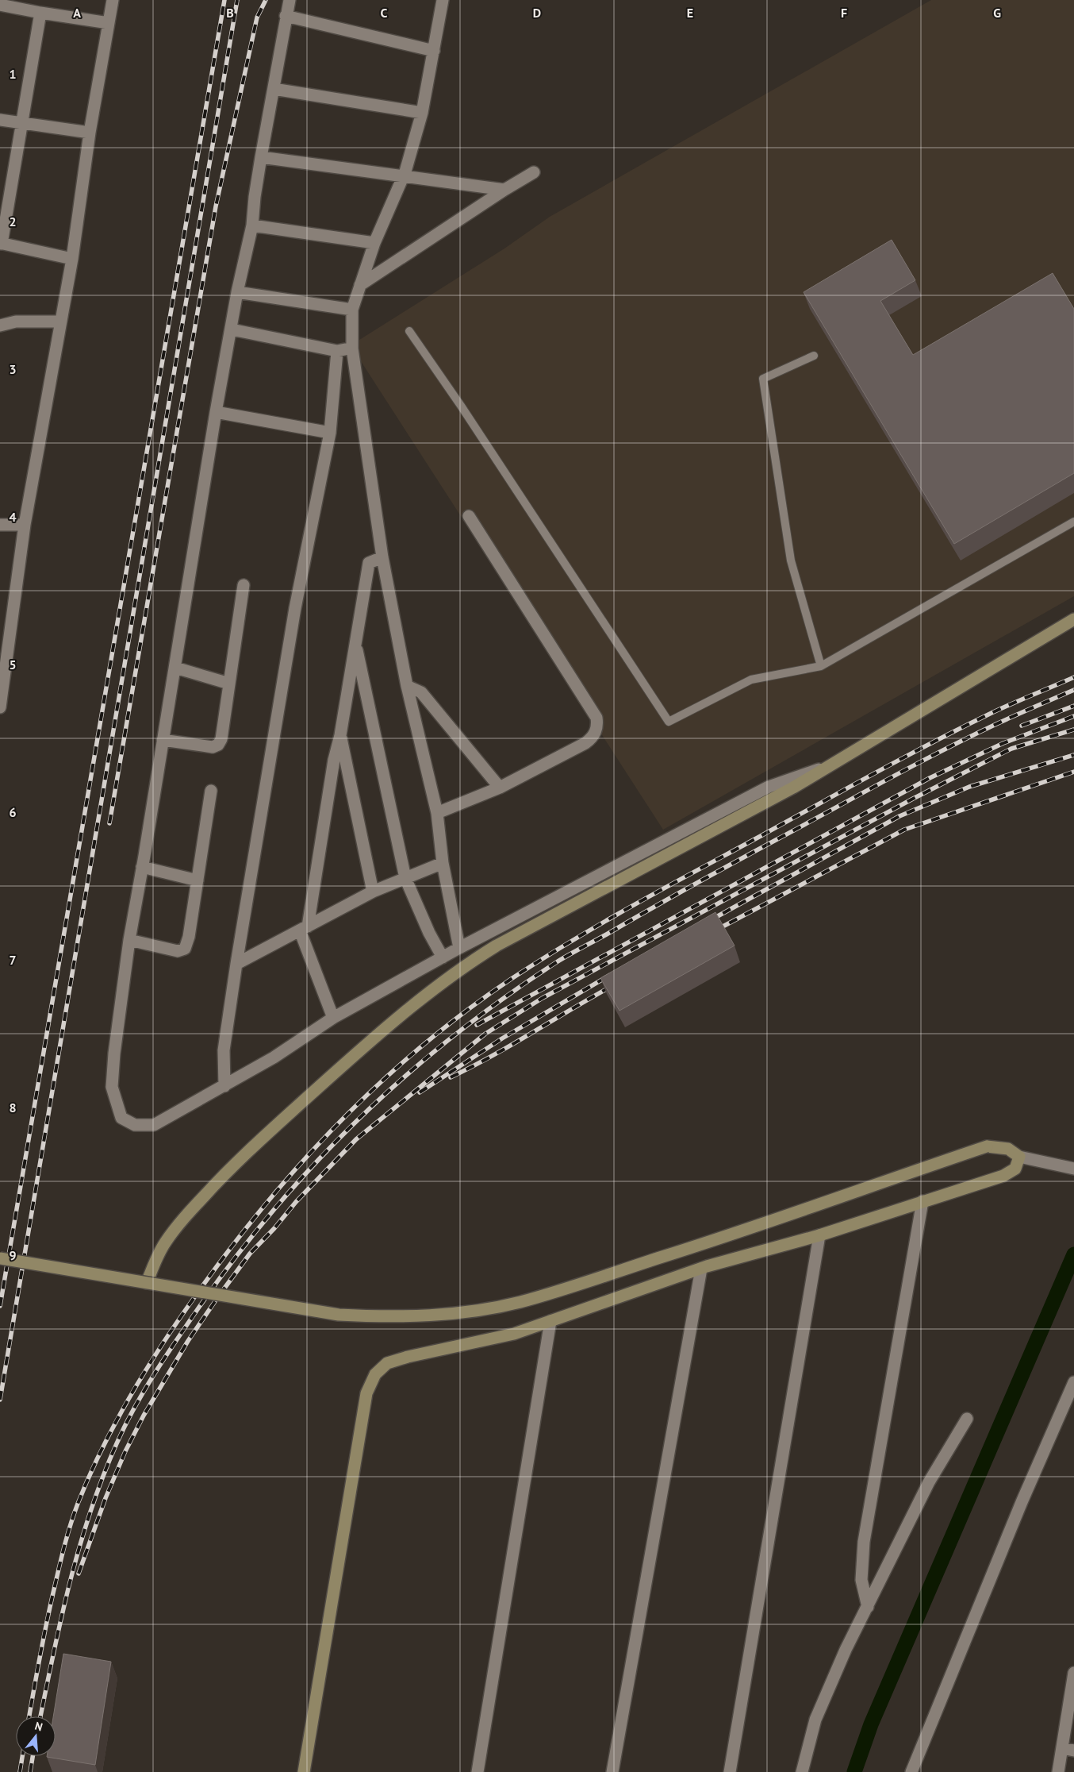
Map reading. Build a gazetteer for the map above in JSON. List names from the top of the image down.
{
  "north": "top",
  "grid": {
    "columns": [
      "A",
      "B",
      "C",
      "D",
      "E",
      "F",
      "G"
    ],
    "rows": [
      "1",
      "2",
      "3",
      "4",
      "5",
      "6",
      "7",
      "8",
      "9"
    ]
  }
}
